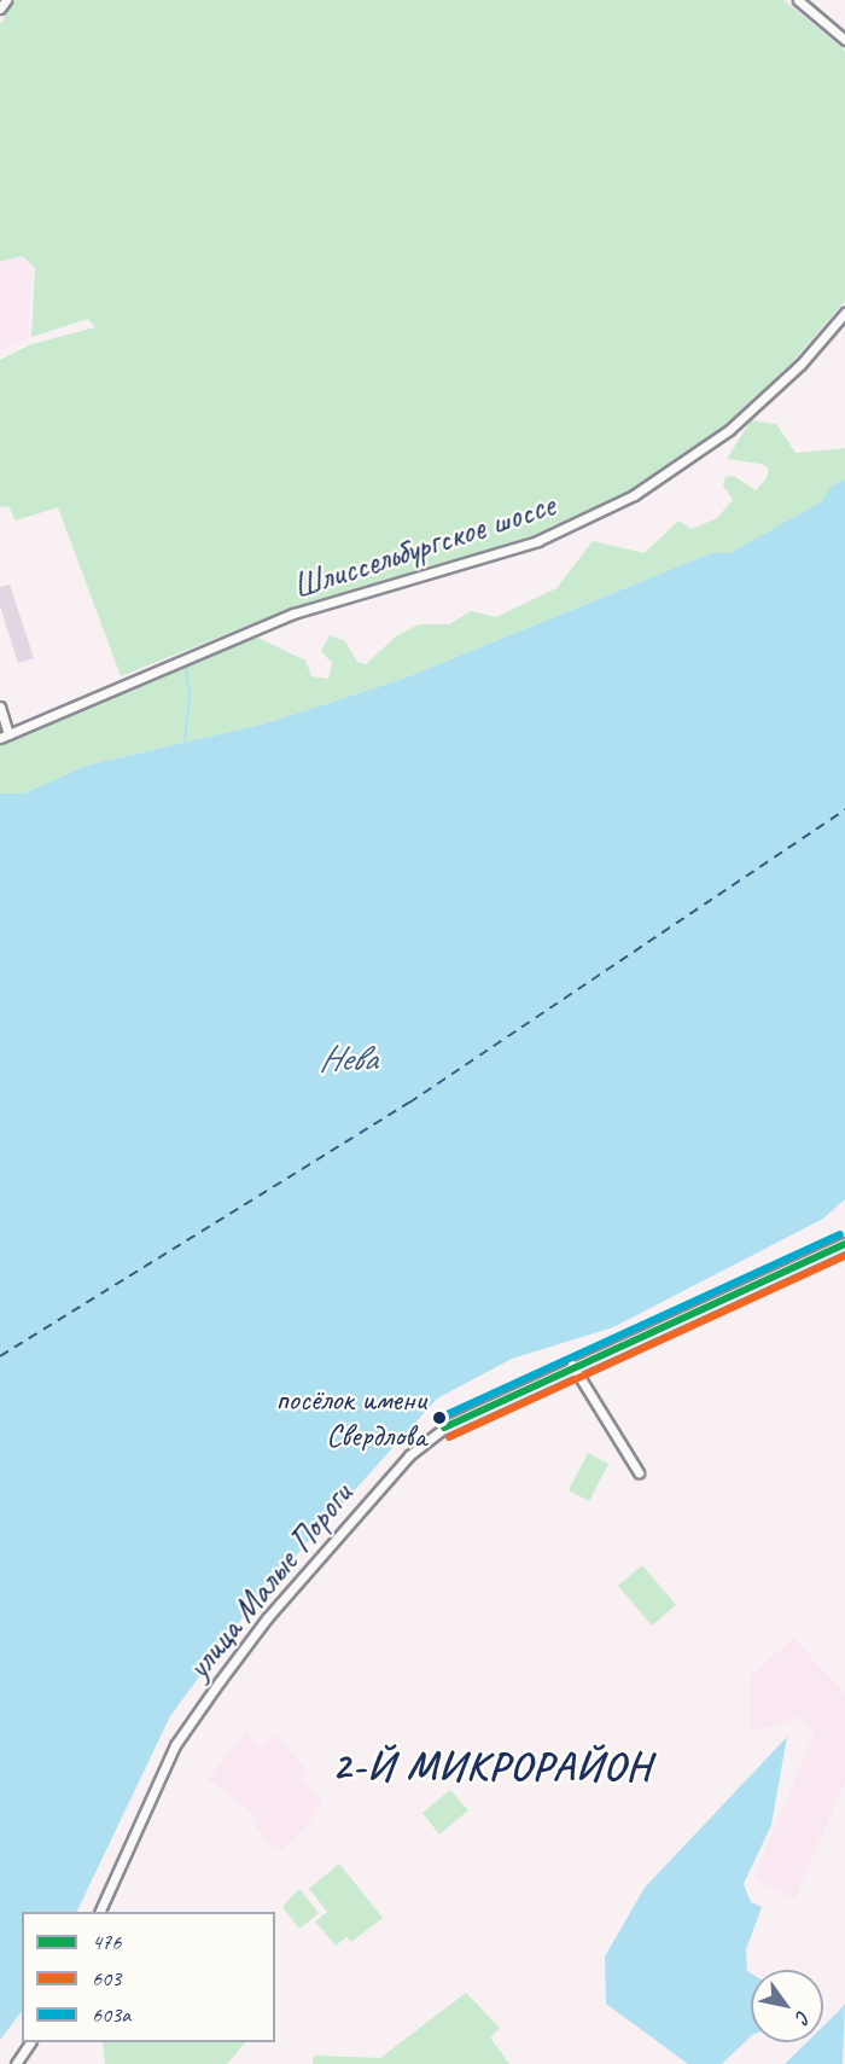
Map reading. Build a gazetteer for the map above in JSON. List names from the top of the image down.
{
  "streets": {
    "street": ["Шлиссельбургское шоссе", "улица Малые Пороги"]
  },
  "districts": ["2-Й МИКРОРАЙОН"],
  "water": ["Нева"],
  "places": ["посёлок имени Свердлова"],
  "lines": ["transit line 603а", "transit line 476", "transit line 603"],
  "legend": ["476", "603", "603а"],
  "north": "bottom right"
}
